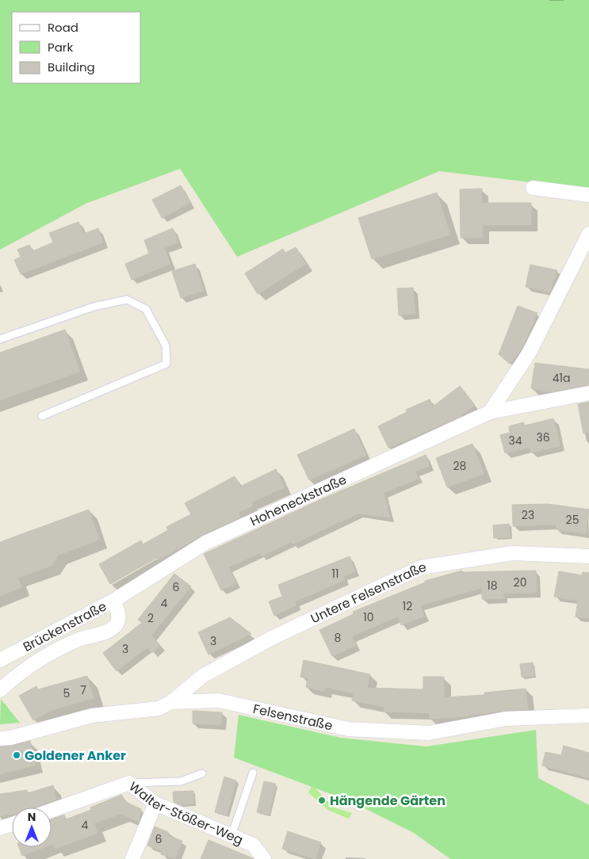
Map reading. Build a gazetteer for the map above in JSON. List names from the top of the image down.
{
  "streets": {
    "street": [
      "Hoheneckstraße",
      "Untere Felsenstraße",
      "Brückenstraße",
      "Felsenstraße",
      "Walter-Stößer-Weg"
    ]
  },
  "crossings": [
    ["Hoheneckstraße", "Brückenstraße"],
    ["Untere Felsenstraße", "Felsenstraße"]
  ],
  "places": ["Goldener Anker", "Hängende Gärten"],
  "house_numbers": [
    "41a",
    "36",
    "34",
    "28",
    "23",
    "25",
    "11",
    "20",
    "18",
    "6",
    "4",
    "12",
    "10",
    "2",
    "8",
    "3",
    "3",
    "7",
    "5",
    "4",
    "6"
  ],
  "legend": ["Road", "Park", "Building"],
  "north": "top"
}
